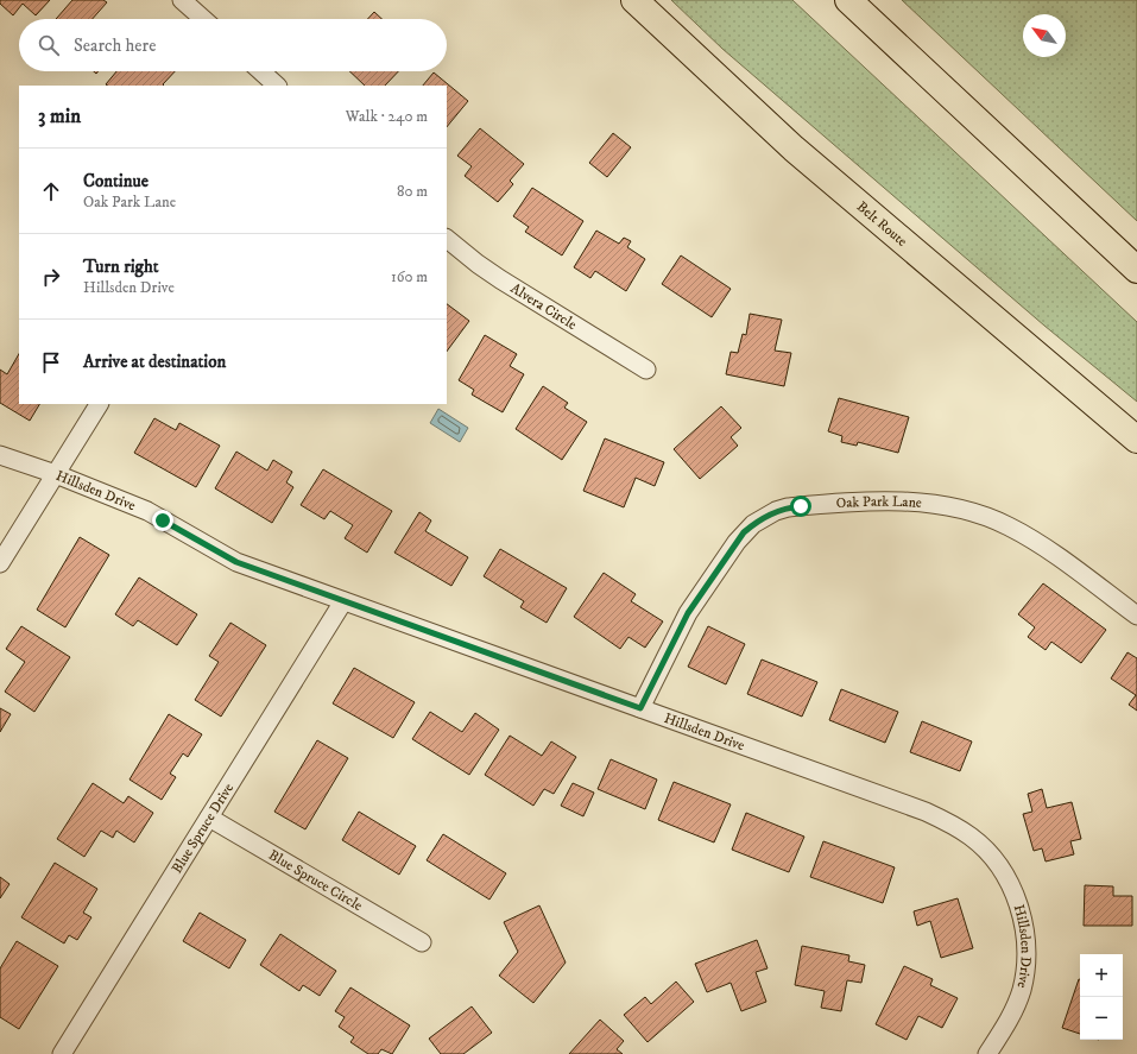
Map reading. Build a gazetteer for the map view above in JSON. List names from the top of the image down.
{
  "streets": {
    "highway": ["Belt Route"],
    "street": [
      "Alvera Circle",
      "Hillsden Drive",
      "Oak Park Lane",
      "Blue Spruce Drive",
      "Blue Spruce Circle"
    ]
  },
  "crossings": [
    ["Hillsden Drive", "Oak Park Lane"],
    ["Hillsden Drive", "Blue Spruce Drive"],
    ["Blue Spruce Drive", "Blue Spruce Circle"]
  ],
  "north": "top left",
  "page": {
    "search": "Search here",
    "heading": ["3 min", "Walk · 240 m"],
    "list": [
      ["Continue", "Oak Park Lane", "80 m"],
      ["Turn right", "Hillsden Drive", "160 m"],
      "Arrive at destination"
    ],
    "map_buttons": ["+", "−"]
  }
}
